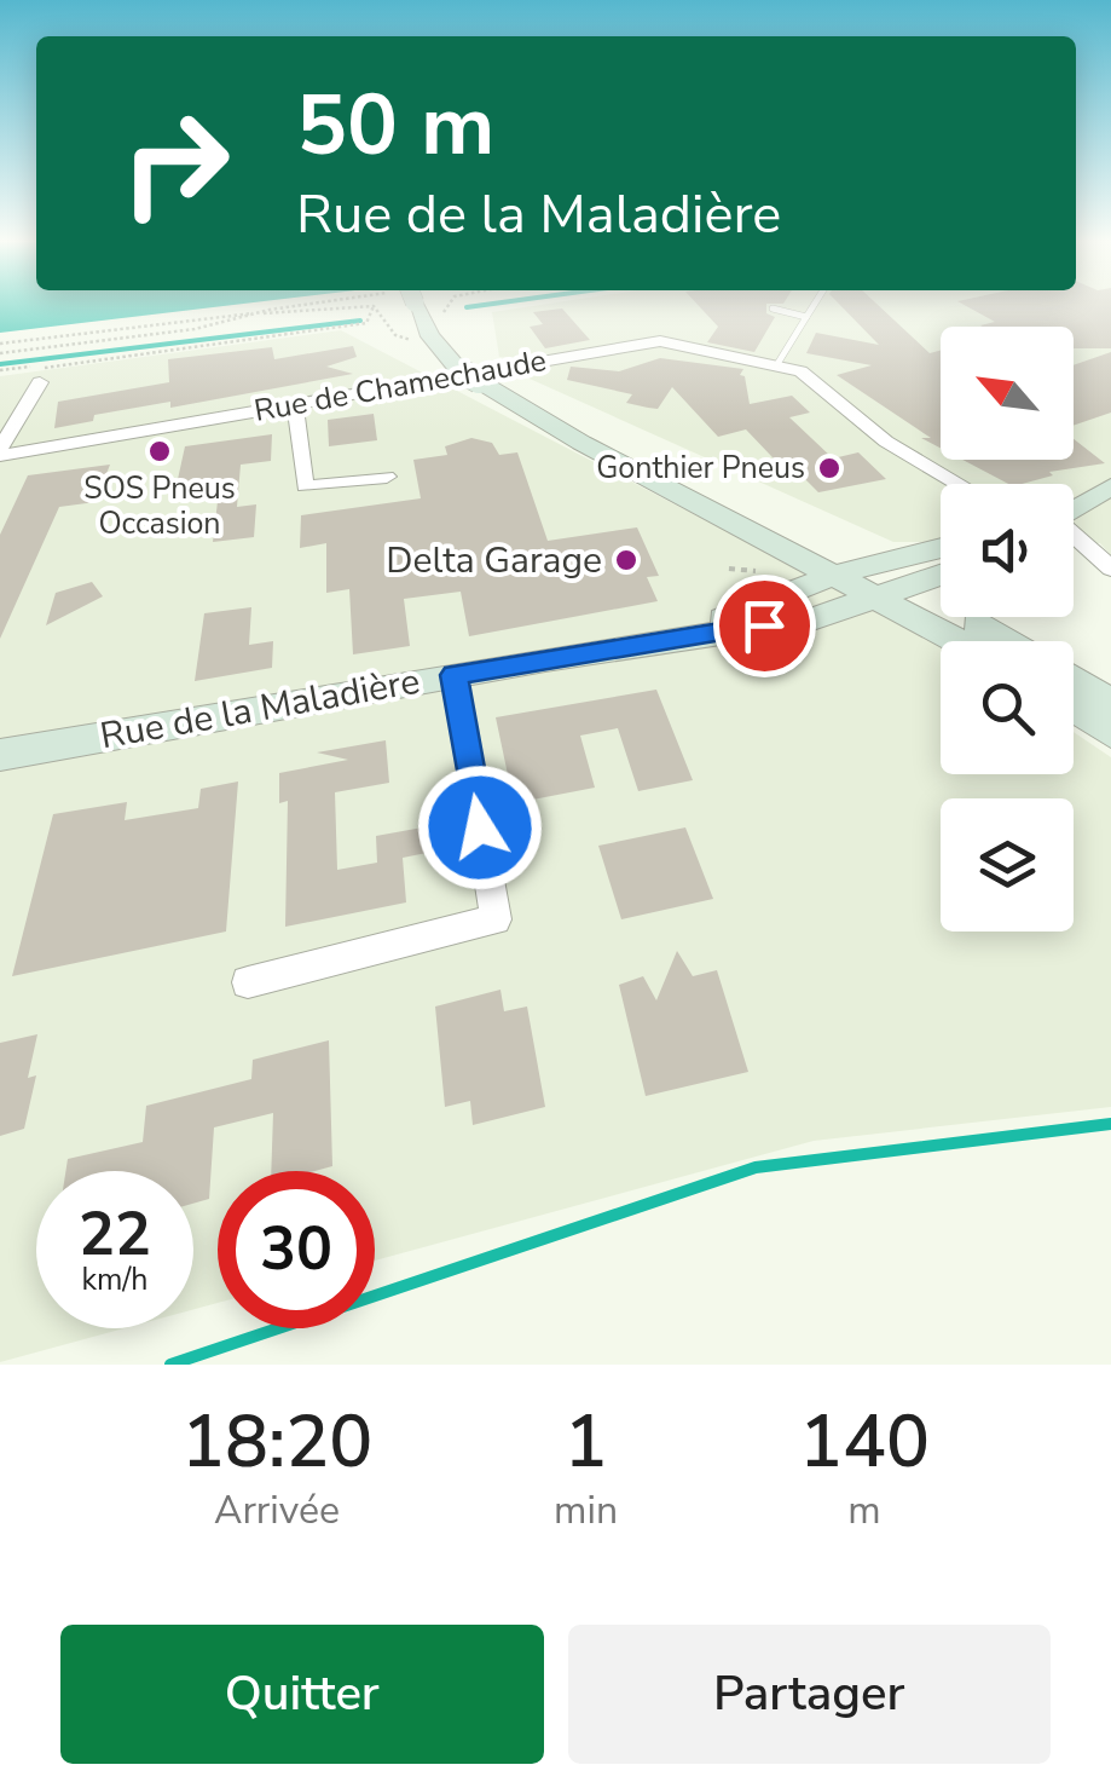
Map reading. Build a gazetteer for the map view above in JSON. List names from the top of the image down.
{
  "streets": {
    "main road": ["Rue de la Maladière"],
    "street": ["Rue de Chamechaude"]
  },
  "places": ["SOS Pneus Occasion", "Gonthier Pneus", "Delta Garage"],
  "north": "top left",
  "page": {
    "turn": ["50 m", "Rue de la Maladière"],
    "speed": "22 km/h",
    "limit": "30",
    "eta": [
      "18:20",
      "Arrivée",
      "1",
      "min",
      "140",
      "m"
    ],
    "buttons": ["Quitter", "Partager"]
  }
}
